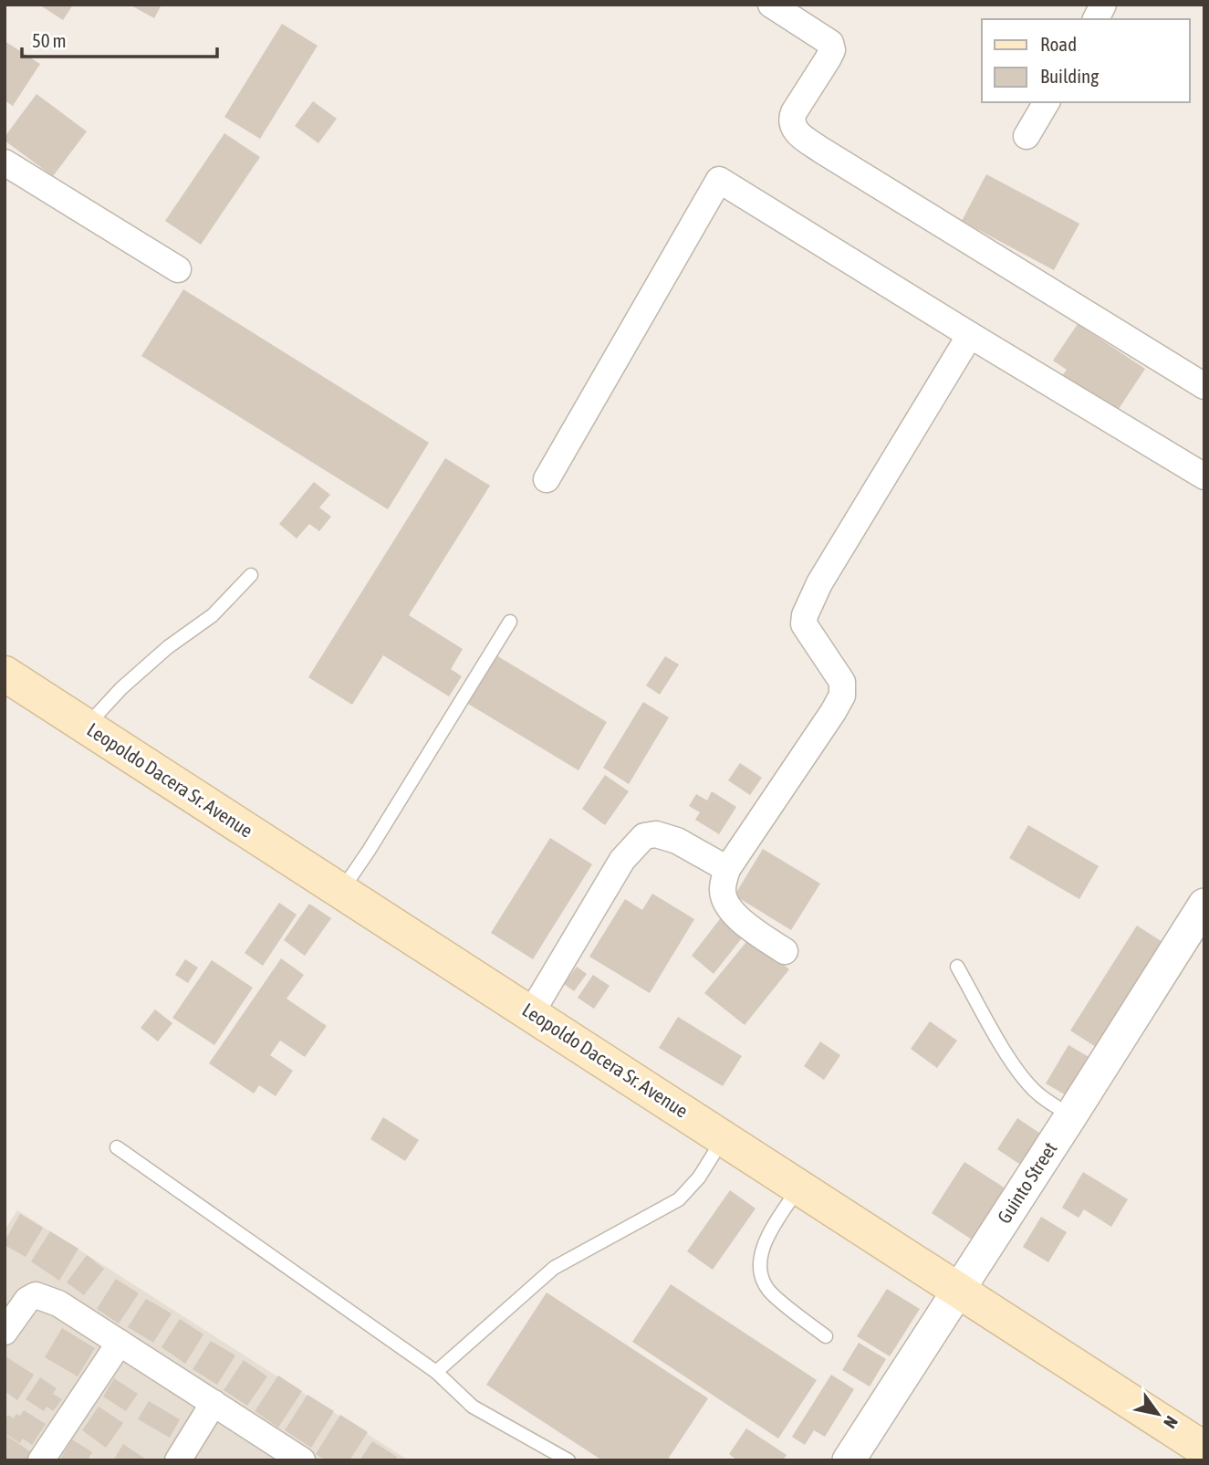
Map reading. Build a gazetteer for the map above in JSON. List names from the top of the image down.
{
  "streets": {
    "main road": ["Leopoldo Dacera Sr. Avenue"],
    "street": ["Guinto Street"]
  },
  "crossings": [
    ["Leopoldo Dacera Sr. Avenue", "Guinto Street"]
  ],
  "legend": ["Road", "Building"],
  "scale_bar": "50 m",
  "north": "bottom right"
}
